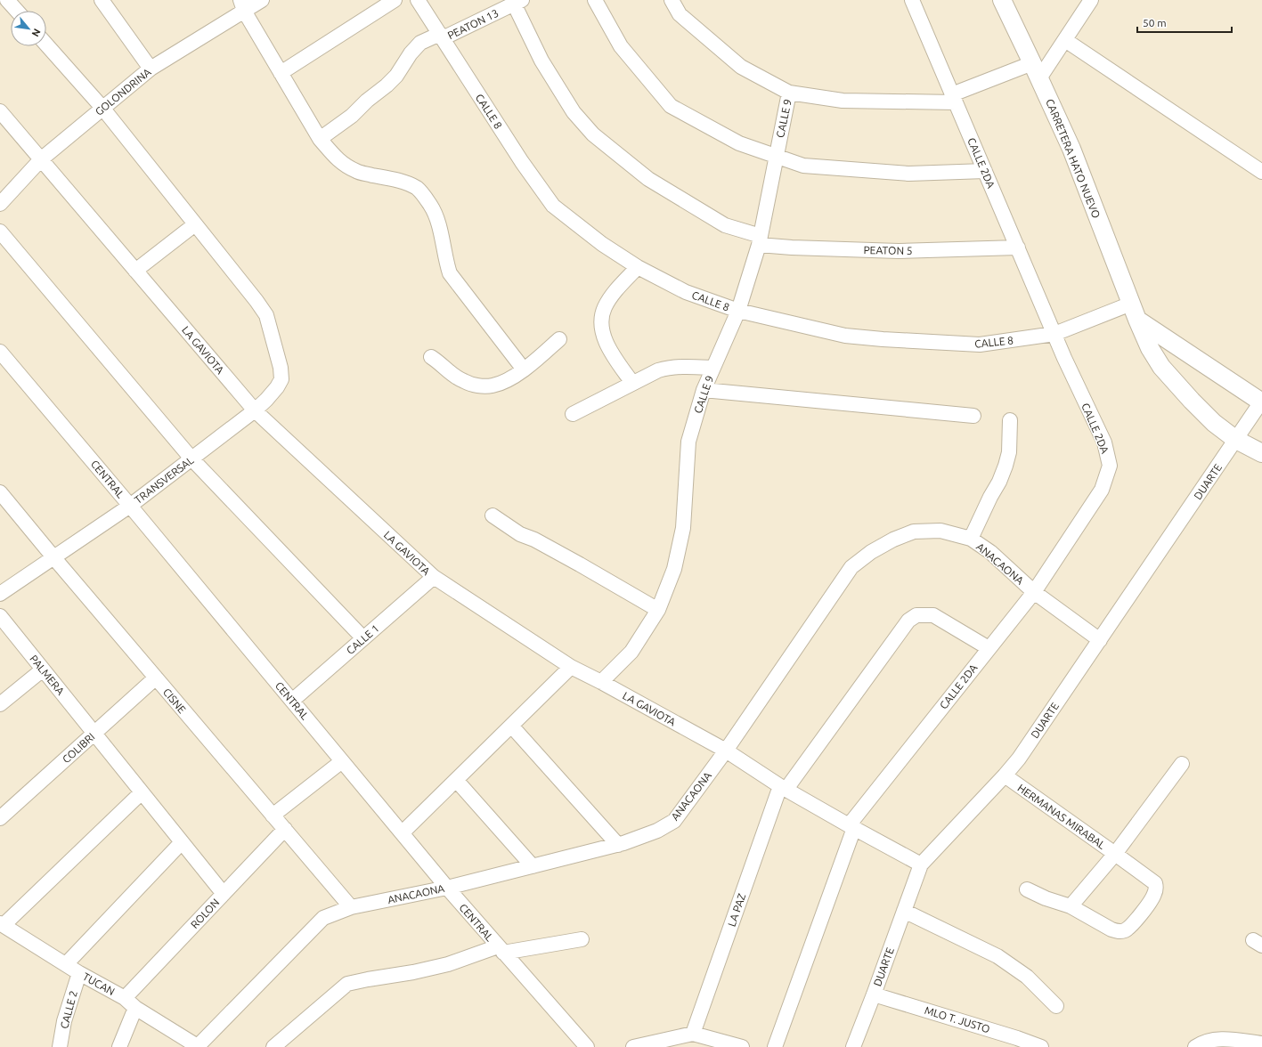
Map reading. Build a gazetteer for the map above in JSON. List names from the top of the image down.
{
  "streets": {
    "main road": ["CARRETERA HATO NUEVO"],
    "street": [
      "PEATON 13",
      "GOLONDRINA",
      "CALLE 8",
      "CALLE 9",
      "CALLE 2DA",
      "PEATON 5",
      "LA GAVIOTA",
      "CENTRAL",
      "TRANSVERSAL",
      "DUARTE",
      "ANACAONA",
      "CALLE 1",
      "PALMERA",
      "CISNE",
      "COLIBRI",
      "HERMANAS MIRABAL",
      "LA PAZ",
      "ROLON",
      "TUCAN",
      "CALLE 2",
      "MLO T. JUSTO"
    ]
  },
  "crossings": [
    ["PEATON 13", "CALLE 8"],
    ["PEATON 13", "PEATON 5"],
    ["GOLONDRINA", "LA GAVIOTA"],
    ["CALLE 8", "CALLE 9"],
    ["CALLE 8", "CARRETERA HATO NUEVO"],
    ["CALLE 8", "CALLE 2DA"],
    ["CALLE 9", "PEATON 5"],
    ["CALLE 9", "LA GAVIOTA"],
    ["CARRETERA HATO NUEVO", "DUARTE"],
    ["CALLE 2DA", "PEATON 5"],
    ["CALLE 2DA", "LA GAVIOTA"],
    ["CALLE 2DA", "ANACAONA"],
    ["CALLE 2DA", "LA PAZ"],
    ["LA GAVIOTA", "TRANSVERSAL"],
    ["LA GAVIOTA", "DUARTE"],
    ["LA GAVIOTA", "ANACAONA"],
    ["LA GAVIOTA", "CALLE 1"],
    ["LA GAVIOTA", "LA PAZ"],
    ["CENTRAL", "TRANSVERSAL"],
    ["CENTRAL", "ANACAONA"],
    ["CENTRAL", "CALLE 1"],
    ["TRANSVERSAL", "CISNE"],
    ["DUARTE", "ANACAONA"],
    ["DUARTE", "HERMANAS MIRABAL"],
    ["DUARTE", "MLO T. JUSTO"],
    ["ANACAONA", "CISNE"],
    ["ANACAONA", "TUCAN"],
    ["PALMERA", "COLIBRI"],
    ["PALMERA", "ROLON"],
    ["CISNE", "COLIBRI"],
    ["CISNE", "ROLON"],
    ["ROLON", "TUCAN"],
    ["TUCAN", "CALLE 2"]
  ],
  "scale_bar": "50 m",
  "north": "bottom right"
}
